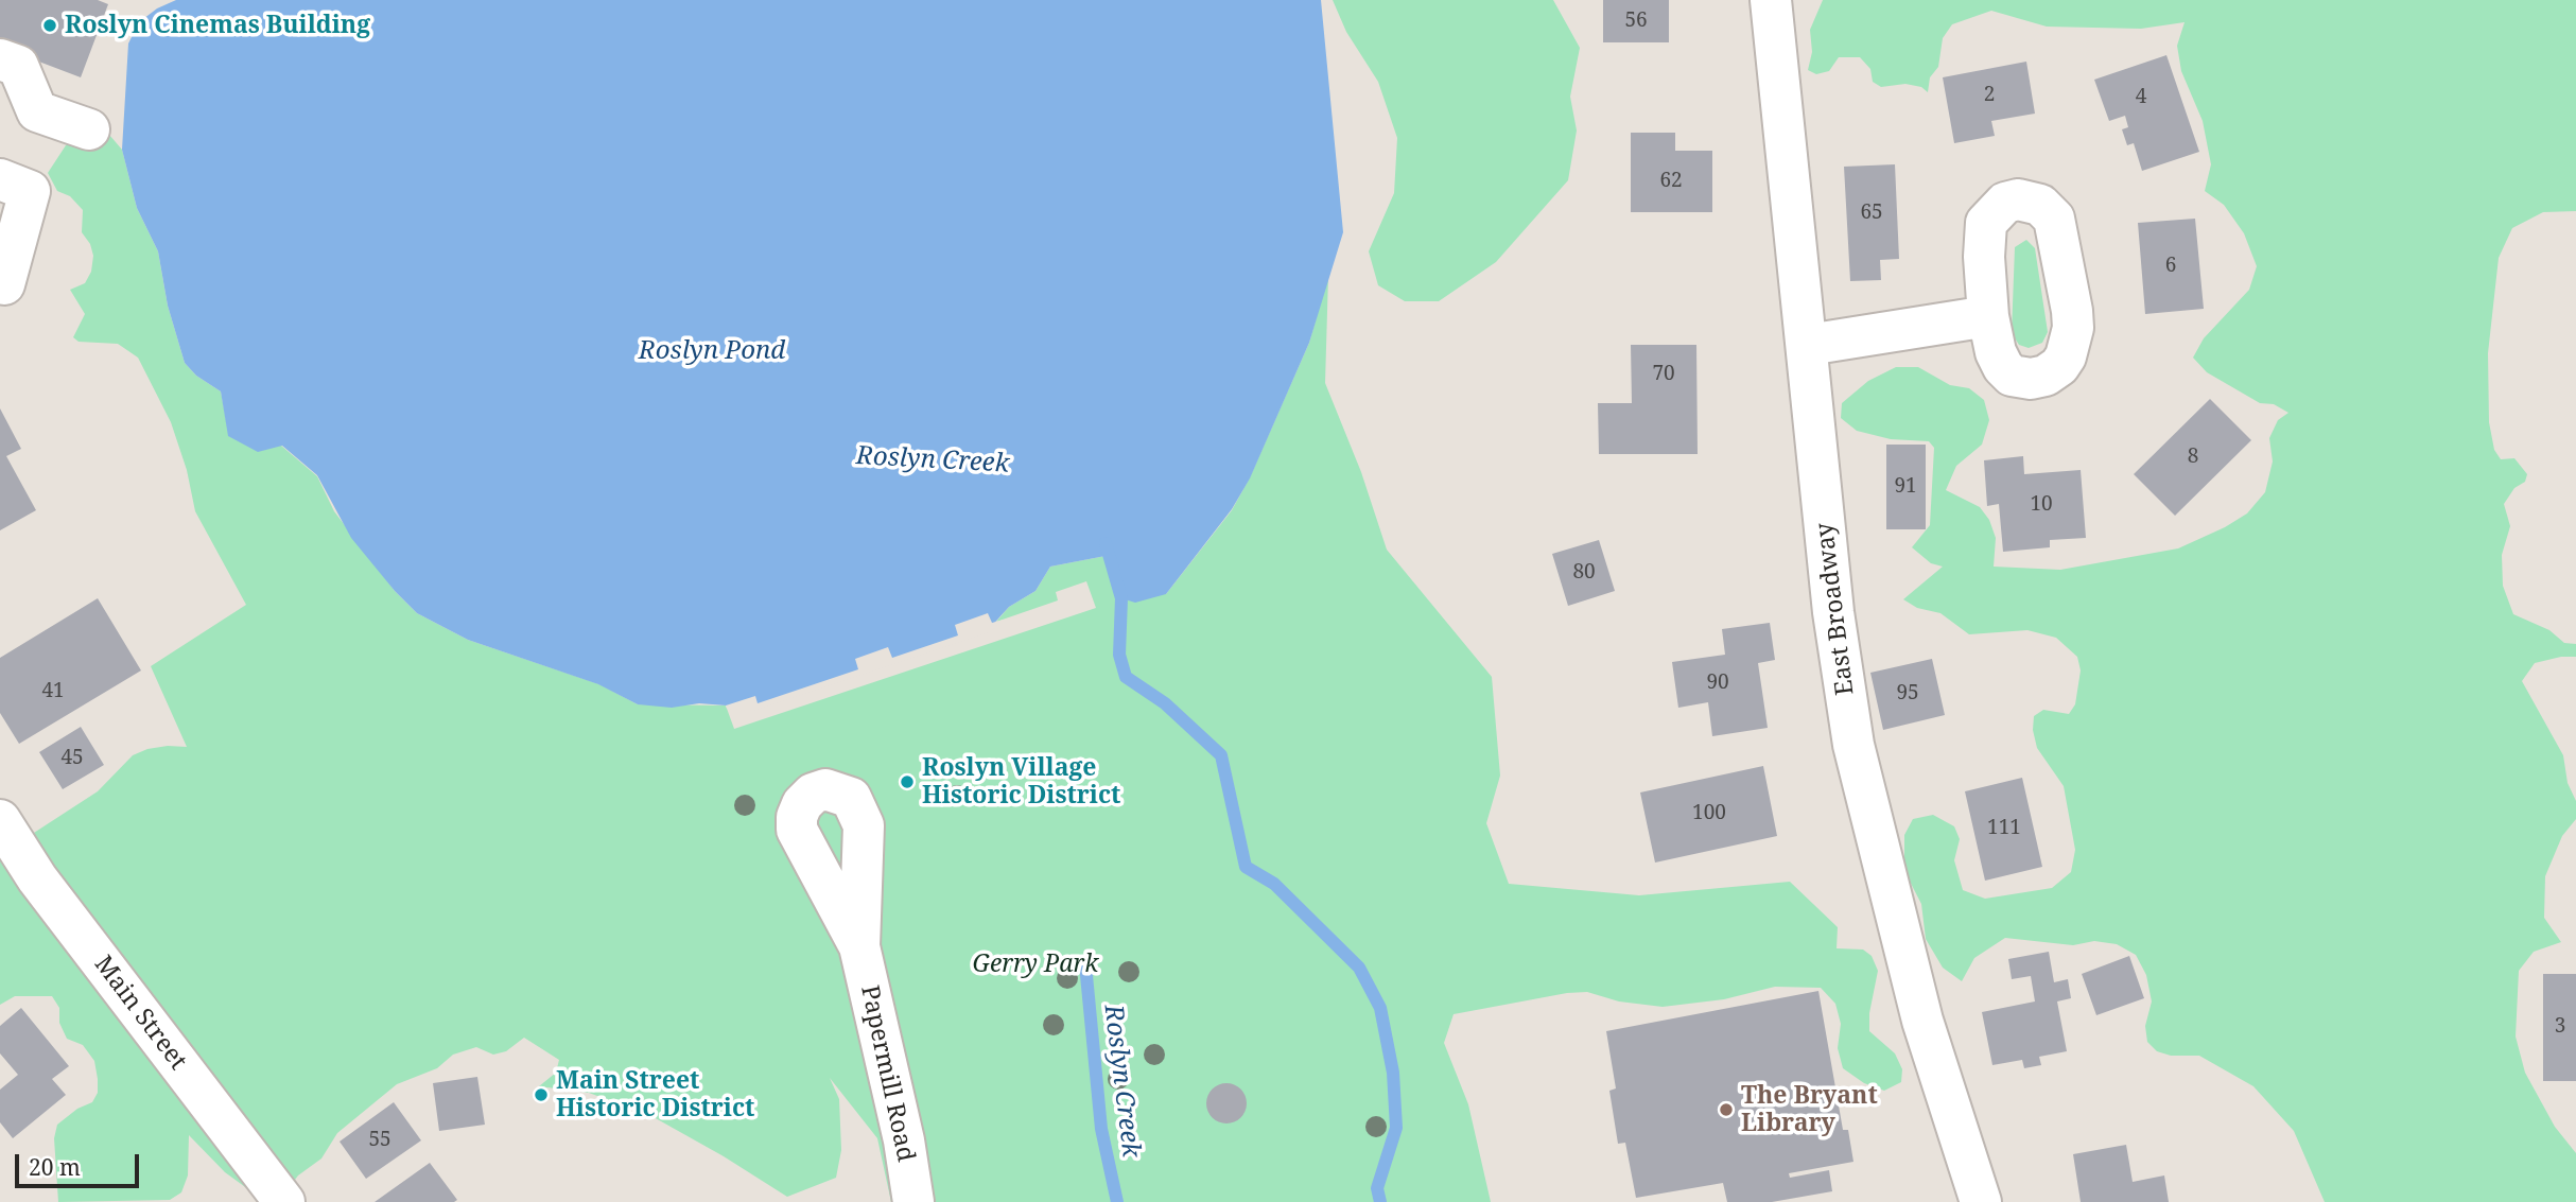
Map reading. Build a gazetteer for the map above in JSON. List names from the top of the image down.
{
  "streets": {
    "main road": ["East Broadway", "Main Street", "Papermill Road"]
  },
  "water": ["Roslyn Pond", "Roslyn Creek"],
  "parks": ["Gerry Park"],
  "places": [
    "Roslyn Cinemas Building",
    "Roslyn Village Historic District",
    "Main Street Historic District",
    "The Bryant Library"
  ],
  "house_numbers": [
    "56",
    "2",
    "4",
    "62",
    "65",
    "6",
    "70",
    "8",
    "91",
    "10",
    "80",
    "90",
    "41",
    "95",
    "45",
    "100",
    "111",
    "3",
    "55"
  ],
  "scale_bar": "20 m"
}
